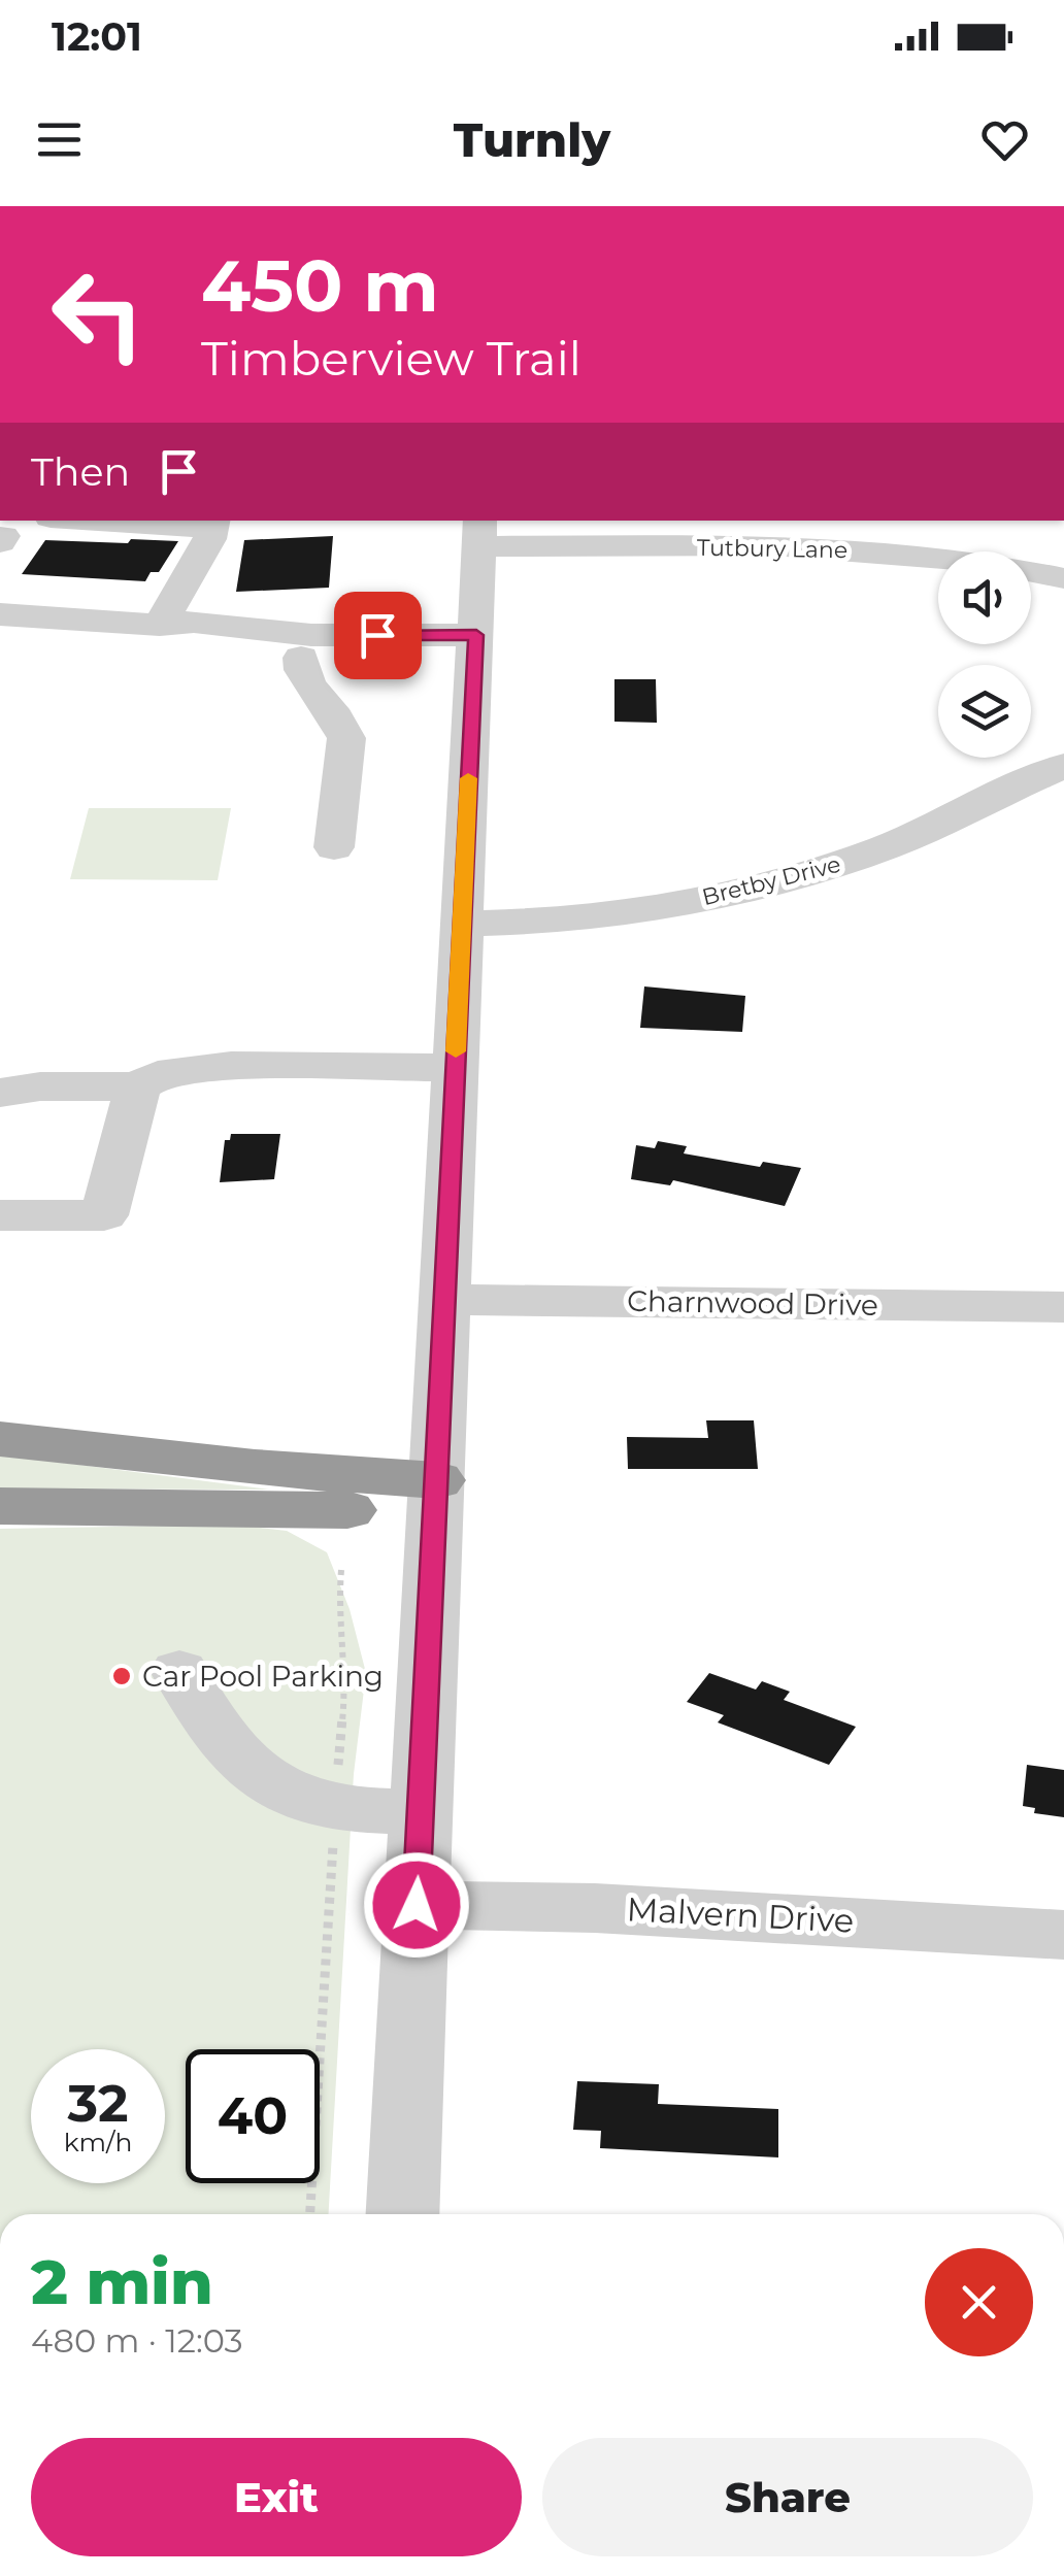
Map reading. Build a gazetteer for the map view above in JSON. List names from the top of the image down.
{
  "streets": {
    "street": [
      "Tutbury Lane",
      "Bretby Drive",
      "Charnwood Drive",
      "Malvern Drive"
    ]
  },
  "places": ["Car Pool Parking"],
  "page": {
    "status": "12:01",
    "header": "Turnly",
    "turn": ["450 m", "Timberview Trail"],
    "then": "Then",
    "speed": "32 km/h",
    "limit": "40",
    "heading": ["2 min", "480 m · 12:03"],
    "buttons": ["Exit", "Share"]
  }
}
